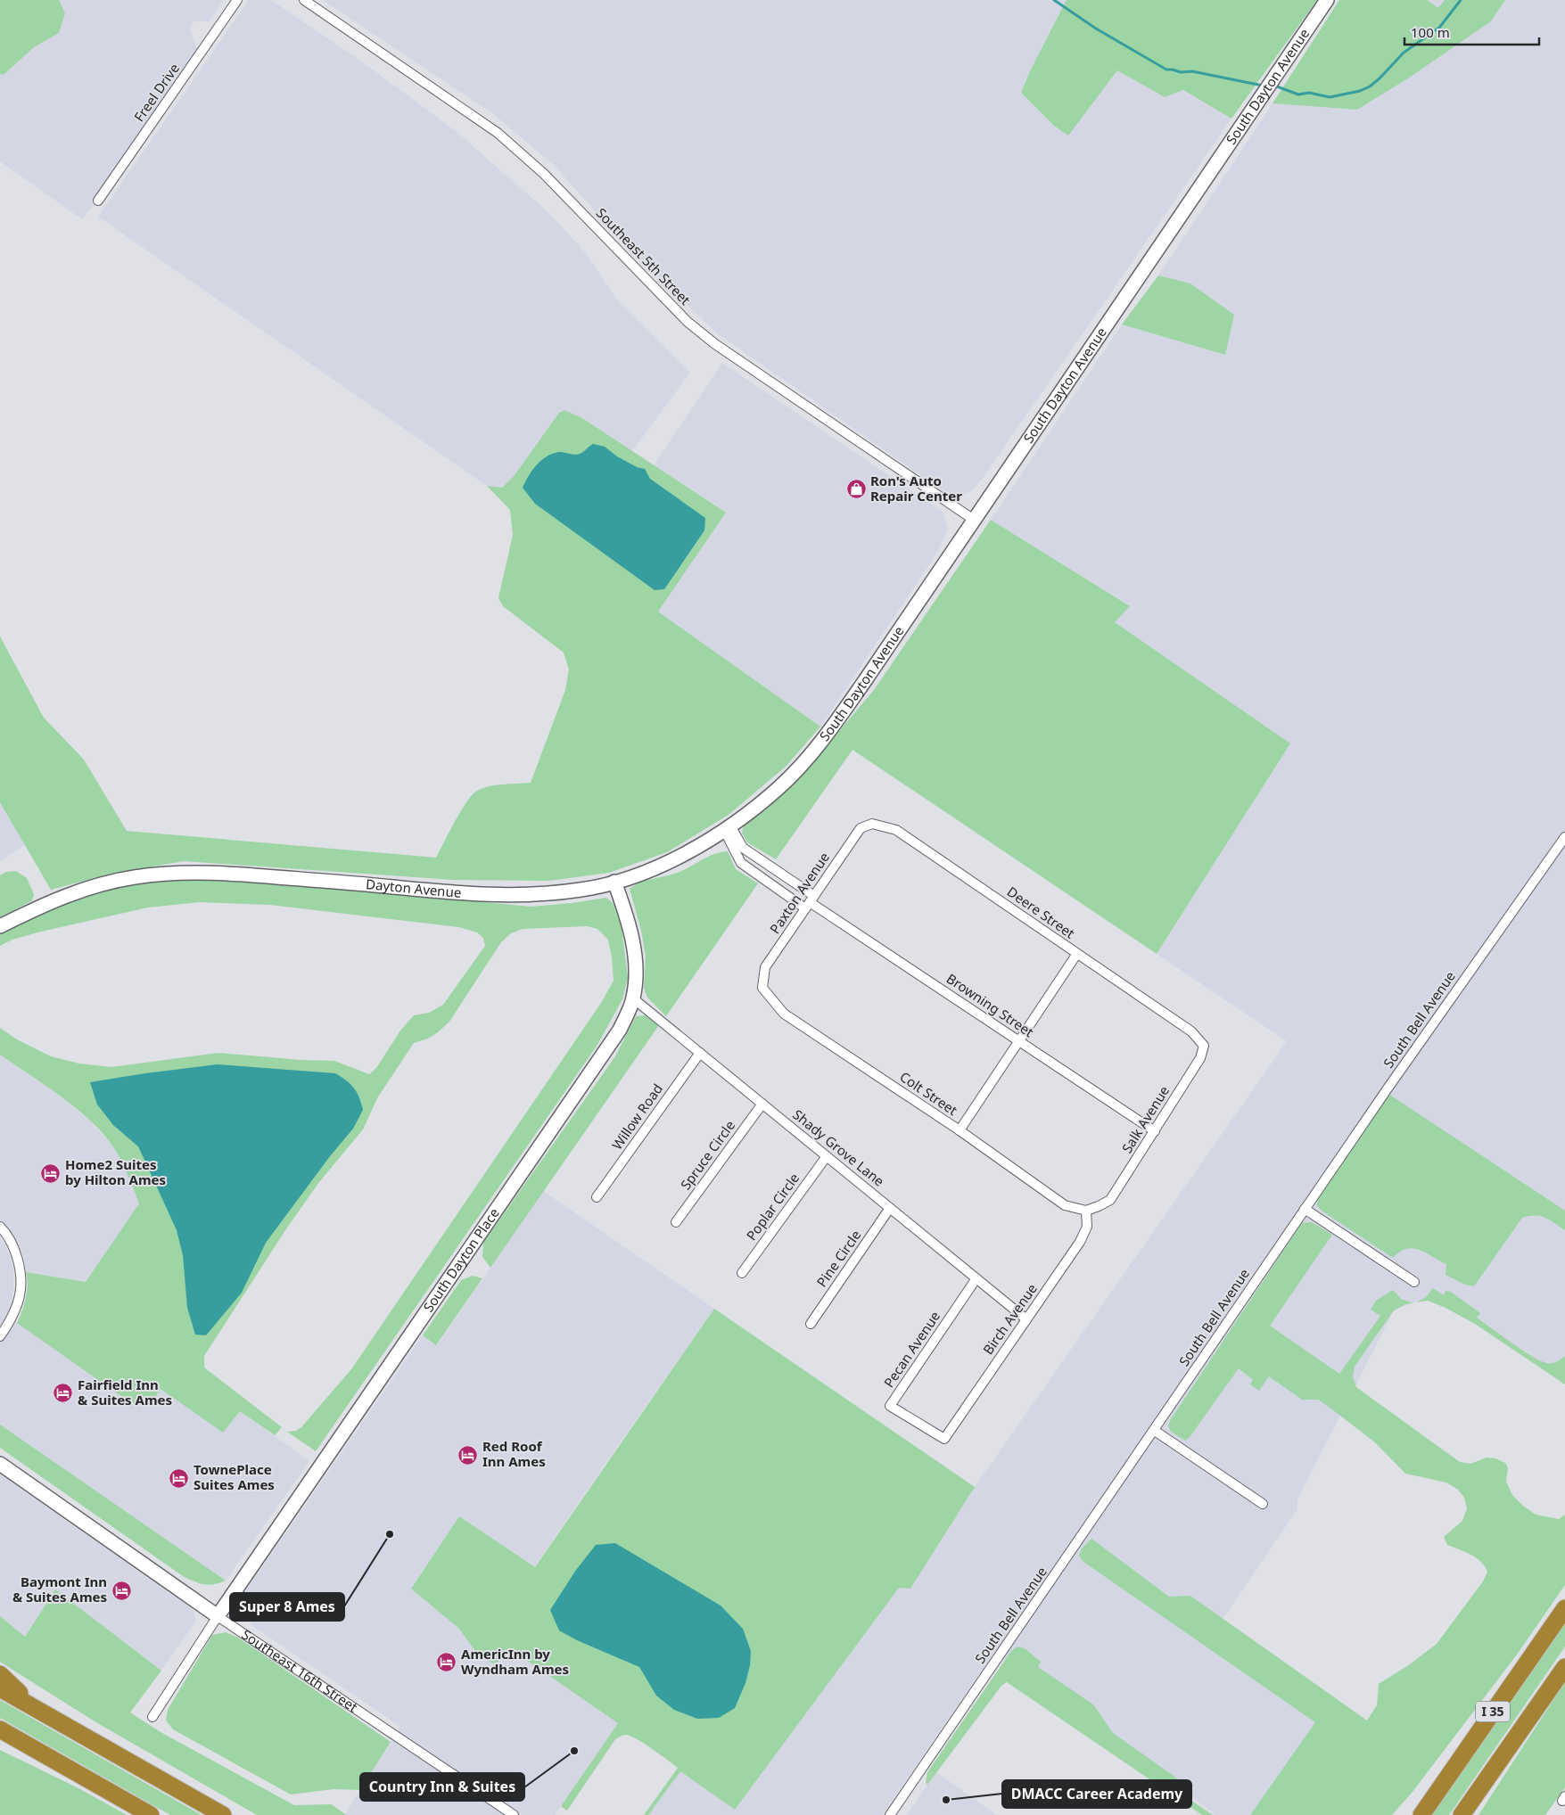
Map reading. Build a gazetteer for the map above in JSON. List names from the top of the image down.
{
  "streets": {
    "highway": ["I 35"],
    "main road": [
      "South Dayton Avenue",
      "Dayton Avenue",
      "South Dayton Place",
      "Southeast 16th Street"
    ],
    "street": [
      "Freel Drive",
      "Southeast 5th Street",
      "Paxton Avenue",
      "Deere Street",
      "Browning Street",
      "South Bell Avenue",
      "Colt Street",
      "Willow Road",
      "Salk Avenue",
      "Shady Grove Lane",
      "Spruce Circle",
      "Poplar Circle",
      "Pine Circle",
      "Birch Avenue",
      "Pecan Avenue"
    ]
  },
  "crossings": [
    ["South Dayton Avenue", "Southeast 5th Street"],
    ["South Dayton Avenue", "Dayton Avenue"],
    ["Dayton Avenue", "Browning Street"],
    ["Dayton Avenue", "South Dayton Place"],
    ["Paxton Avenue", "Deere Street"],
    ["Paxton Avenue", "Browning Street"],
    ["Paxton Avenue", "Colt Street"],
    ["Deere Street", "Salk Avenue"],
    ["Browning Street", "Salk Avenue"],
    ["Colt Street", "Salk Avenue"],
    ["Colt Street", "Birch Avenue"],
    ["Willow Road", "Shady Grove Lane"],
    ["Salk Avenue", "Birch Avenue"],
    ["Shady Grove Lane", "Spruce Circle"],
    ["Shady Grove Lane", "Poplar Circle"],
    ["Shady Grove Lane", "Pine Circle"],
    ["Shady Grove Lane", "South Dayton Place"],
    ["Shady Grove Lane", "Birch Avenue"],
    ["Shady Grove Lane", "Pecan Avenue"],
    ["South Dayton Place", "Southeast 16th Street"],
    ["Birch Avenue", "Pecan Avenue"]
  ],
  "places": {
    "shop": ["Ron's Auto Repair Center"],
    "hotel": [
      "Home2 Suites by Hilton Ames",
      "Fairfield Inn & Suites Ames",
      "Red Roof Inn Ames",
      "TownePlace Suites Ames",
      "Baymont Inn & Suites Ames",
      "AmericInn by Wyndham Ames"
    ],
    "other": ["Super 8 Ames", "Country Inn & Suites", "DMACC Career Academy"]
  },
  "scale_bar": "100 m"
}
